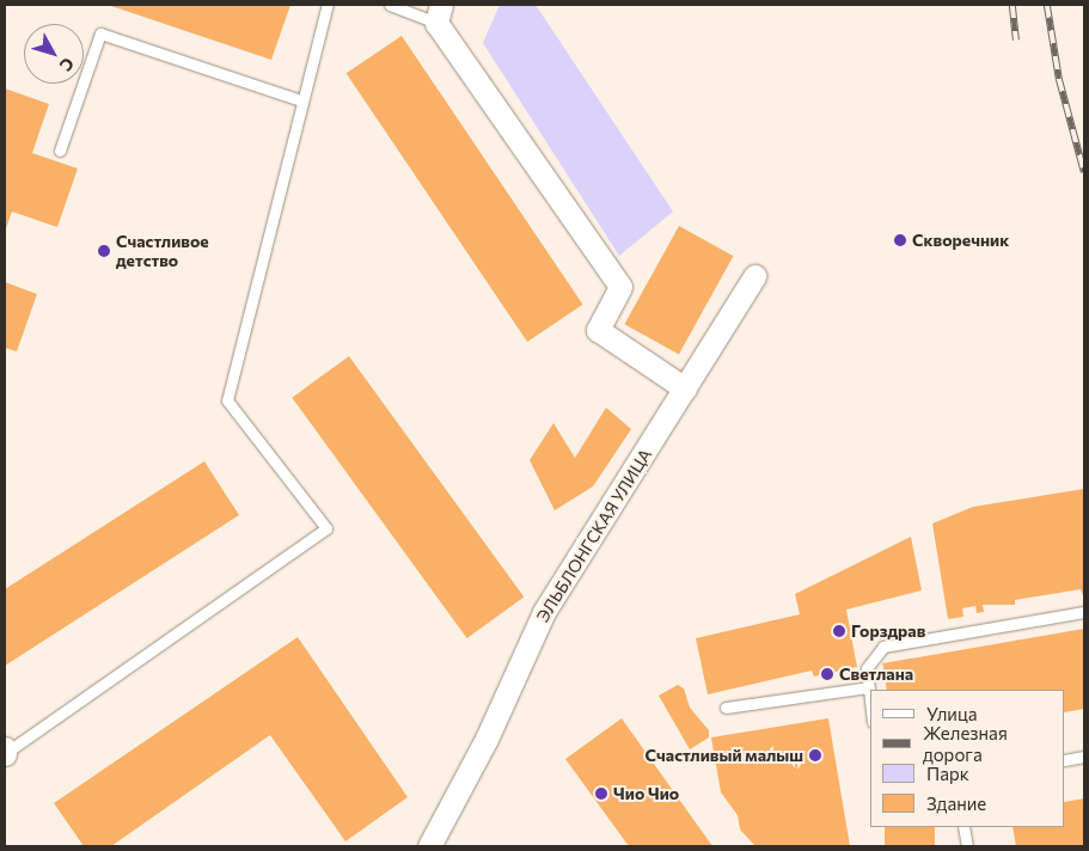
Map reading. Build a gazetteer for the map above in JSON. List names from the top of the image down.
{
  "streets": {
    "street": ["ЭЛЬБЛОНГСКАЯ УЛИЦА"]
  },
  "places": [
    "Скворечник",
    "Счастливое детство",
    "Горздрав",
    "Светлана",
    "Счастливый малыш",
    "Чио Чио"
  ],
  "legend": [
    "Улица",
    "Железная дорога",
    "Парк",
    "Здание"
  ],
  "north": "bottom right"
}
